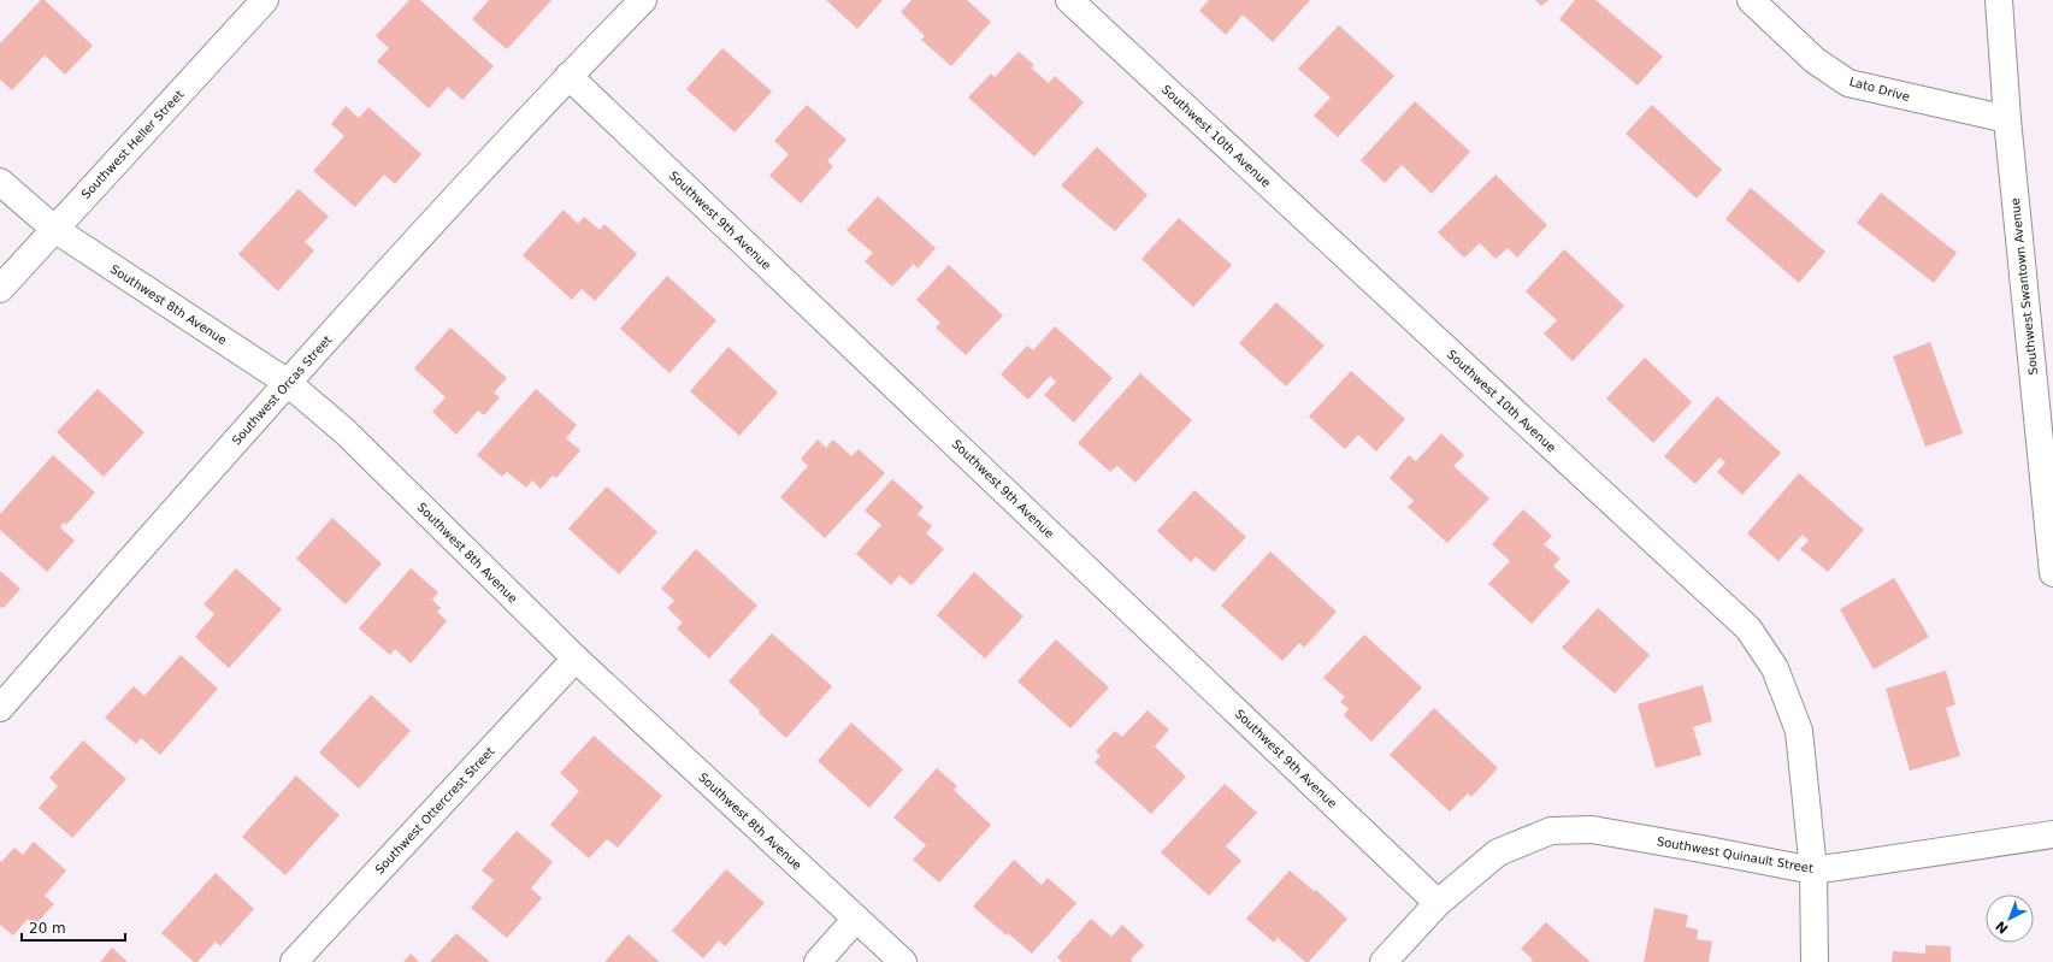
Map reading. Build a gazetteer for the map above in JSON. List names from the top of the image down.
{
  "streets": {
    "street": [
      "Lato Drive",
      "Southwest 10th Avenue",
      "Southwest Heller Street",
      "Southwest 9th Avenue",
      "Southwest Swantown Avenue",
      "Southwest 8th Avenue",
      "Southwest Orcas Street",
      "Southwest Ottercrest Street",
      "Southwest Quinault Street"
    ]
  },
  "crossings": [
    ["Lato Drive", "Southwest Swantown Avenue"],
    ["Southwest 10th Avenue", "Southwest Quinault Street"],
    ["Southwest Heller Street", "Southwest 8th Avenue"],
    ["Southwest 9th Avenue", "Southwest Orcas Street"],
    ["Southwest 9th Avenue", "Southwest Quinault Street"],
    ["Southwest 8th Avenue", "Southwest Orcas Street"],
    ["Southwest 8th Avenue", "Southwest Ottercrest Street"]
  ],
  "scale_bar": "20 m",
  "north": "bottom left"
}
